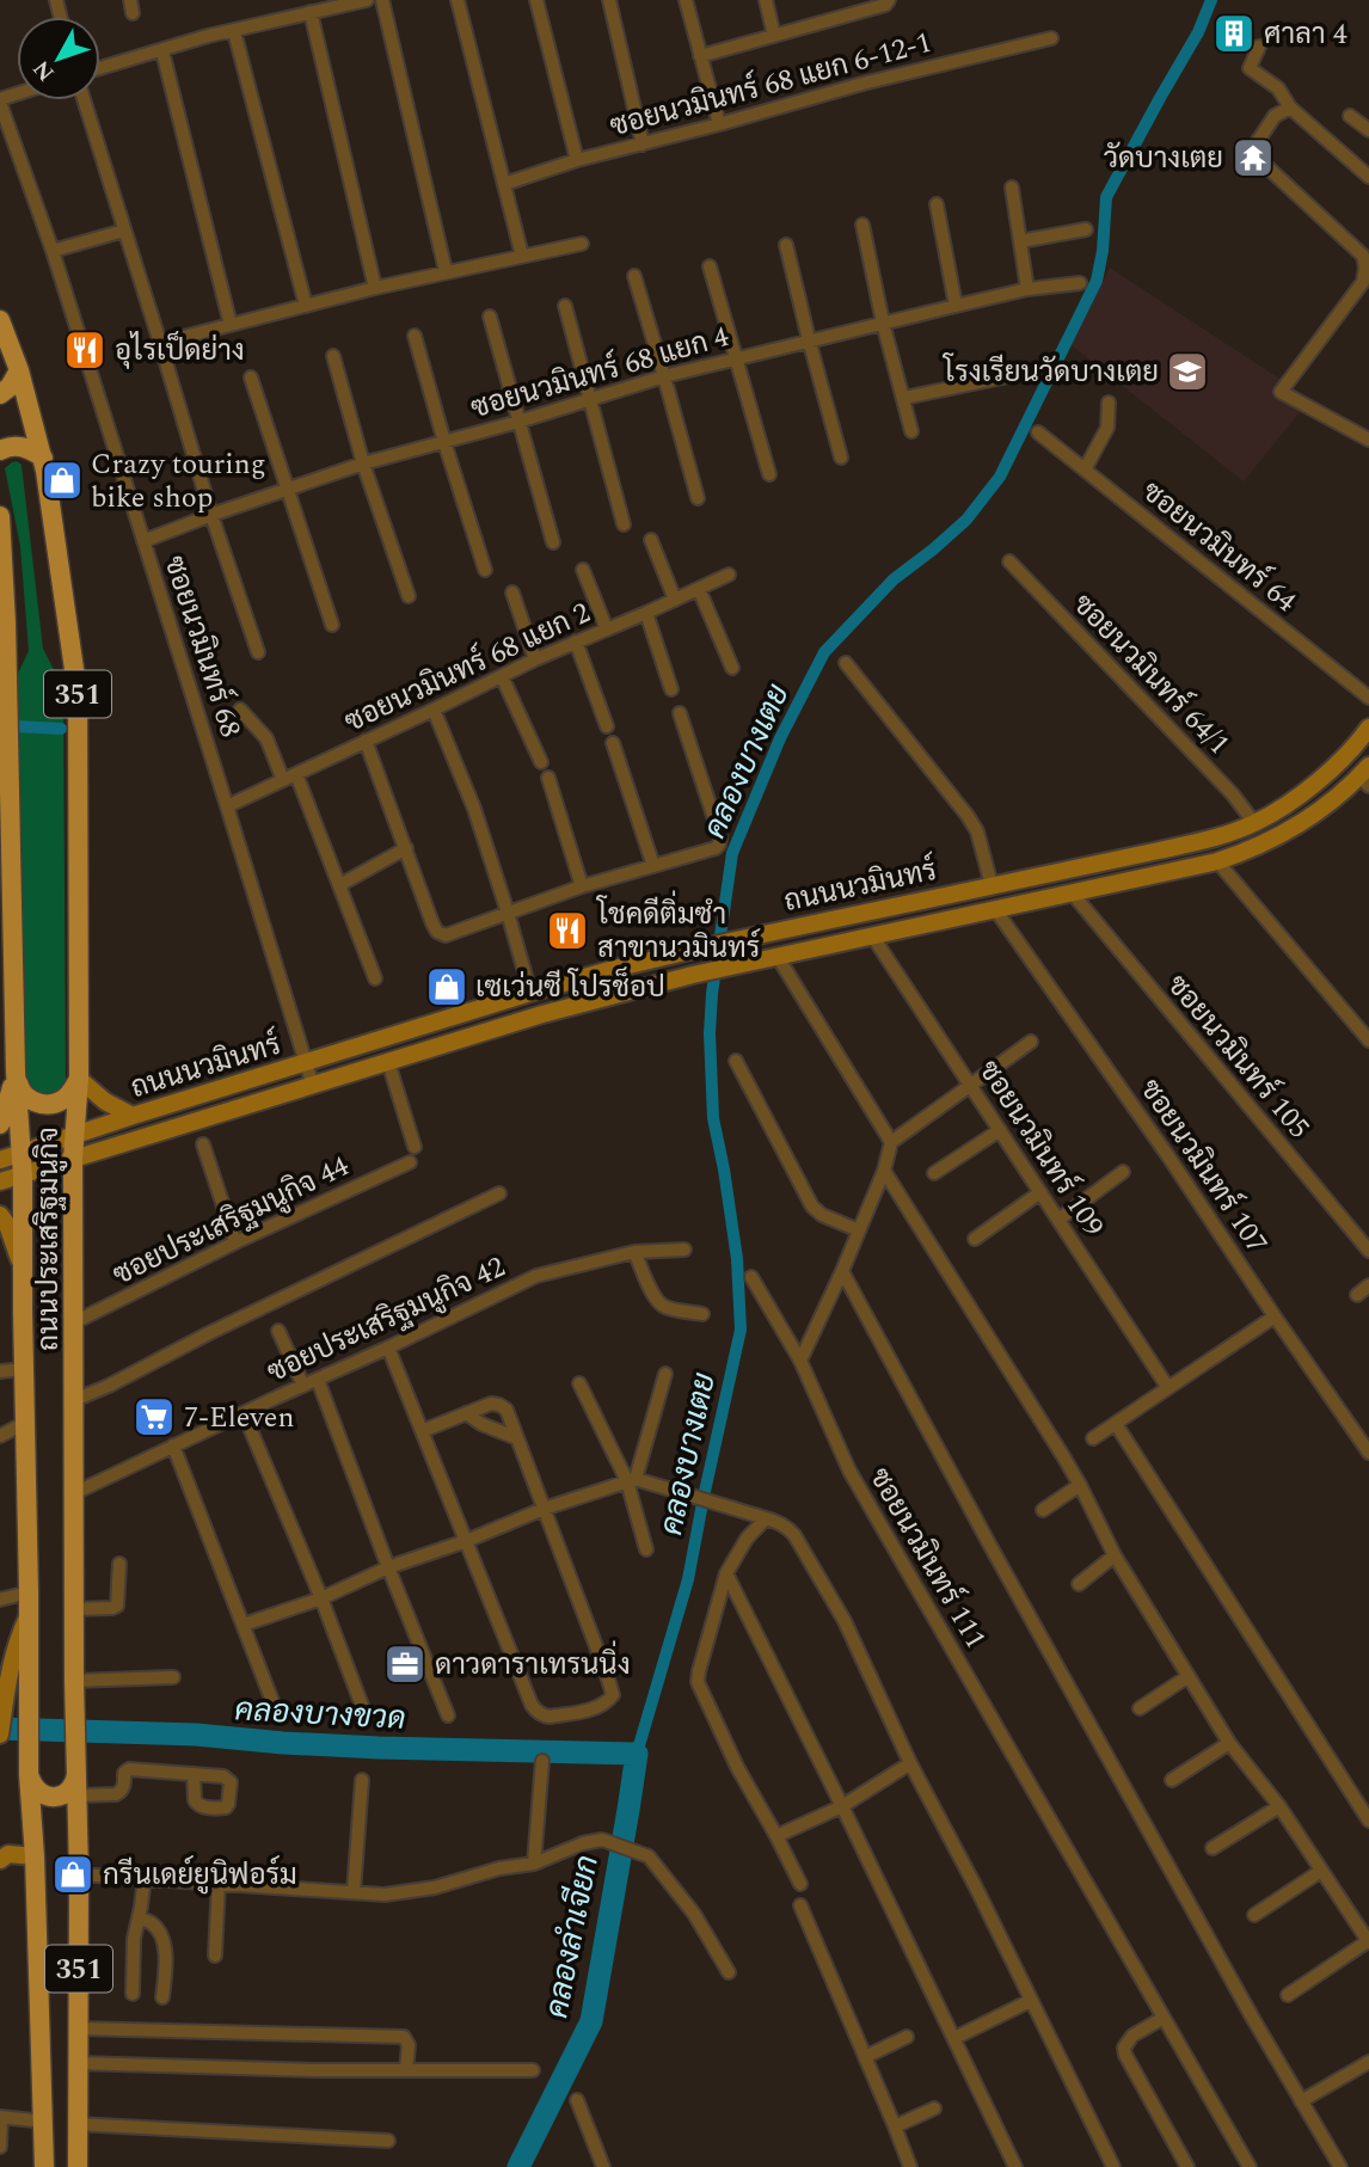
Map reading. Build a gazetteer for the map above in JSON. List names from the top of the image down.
{
  "streets": {
    "main road": ["351", "ถนนนวมินทร์", "ถนนประเสริฐมนูกิจ"],
    "street": [
      "ซอยนวมินทร์ 68 แยก 6-12-1",
      "ซอยนวมินทร์ 68 แยก 4",
      "ซอยนวมินทร์ 64",
      "ซอยนวมินทร์ 68",
      "ซอยนวมินทร์ 68 แยก 2",
      "ซอยนวมินทร์ 64/1",
      "ซอยนวมินทร์ 105",
      "ซอยนวมินทร์ 109",
      "ซอยนวมินทร์ 107",
      "ซอยประเสริฐมนูกิจ 44",
      "ซอยประเสริฐมนูกิจ 42",
      "ซอยนวมินทร์ 111"
    ]
  },
  "crossings": [
    ["ซอยนวมินทร์ 68 แยก 4", "ซอยนวมินทร์ 68"],
    ["ซอยนวมินทร์ 68", "ซอยนวมินทร์ 68 แยก 2"],
    ["ซอยนวมินทร์ 68", "ถนนนวมินทร์"],
    ["ซอยนวมินทร์ 64/1", "ถนนนวมินทร์"],
    ["ถนนนวมินทร์", "ซอยนวมินทร์ 105"],
    ["ถนนนวมินทร์", "ซอยนวมินทร์ 109"],
    ["ถนนนวมินทร์", "ซอยนวมินทร์ 107"],
    ["ถนนนวมินทร์", "ถนนประเสริฐมนูกิจ"],
    ["ซอยประเสริฐมนูกิจ 44", "ถนนประเสริฐมนูกิจ"],
    ["ถนนประเสริฐมนูกิจ", "ซอยประเสริฐมนูกิจ 42"]
  ],
  "water": ["คลองบางเตย", "คลองบางขวด", "คลองลำเจียก"],
  "places": {
    "building": ["ศาลา 4"],
    "temple": ["วัดบางเตย"],
    "restaurant": ["อุไรเป็ดย่าง", "โชคดีติ่มซำ สาขานวมินทร์"],
    "school or university": ["โรงเรียนวัดบางเตย"],
    "shop": ["Crazy touring bike shop", "เซเว่นซี โปรช็อป", "กรีนเดย์ยูนิฟอร์ม"],
    "supermarket": ["7-Eleven"],
    "office": ["ดาวดาราเทรนนิ่ง"]
  },
  "north": "bottom left"
}
